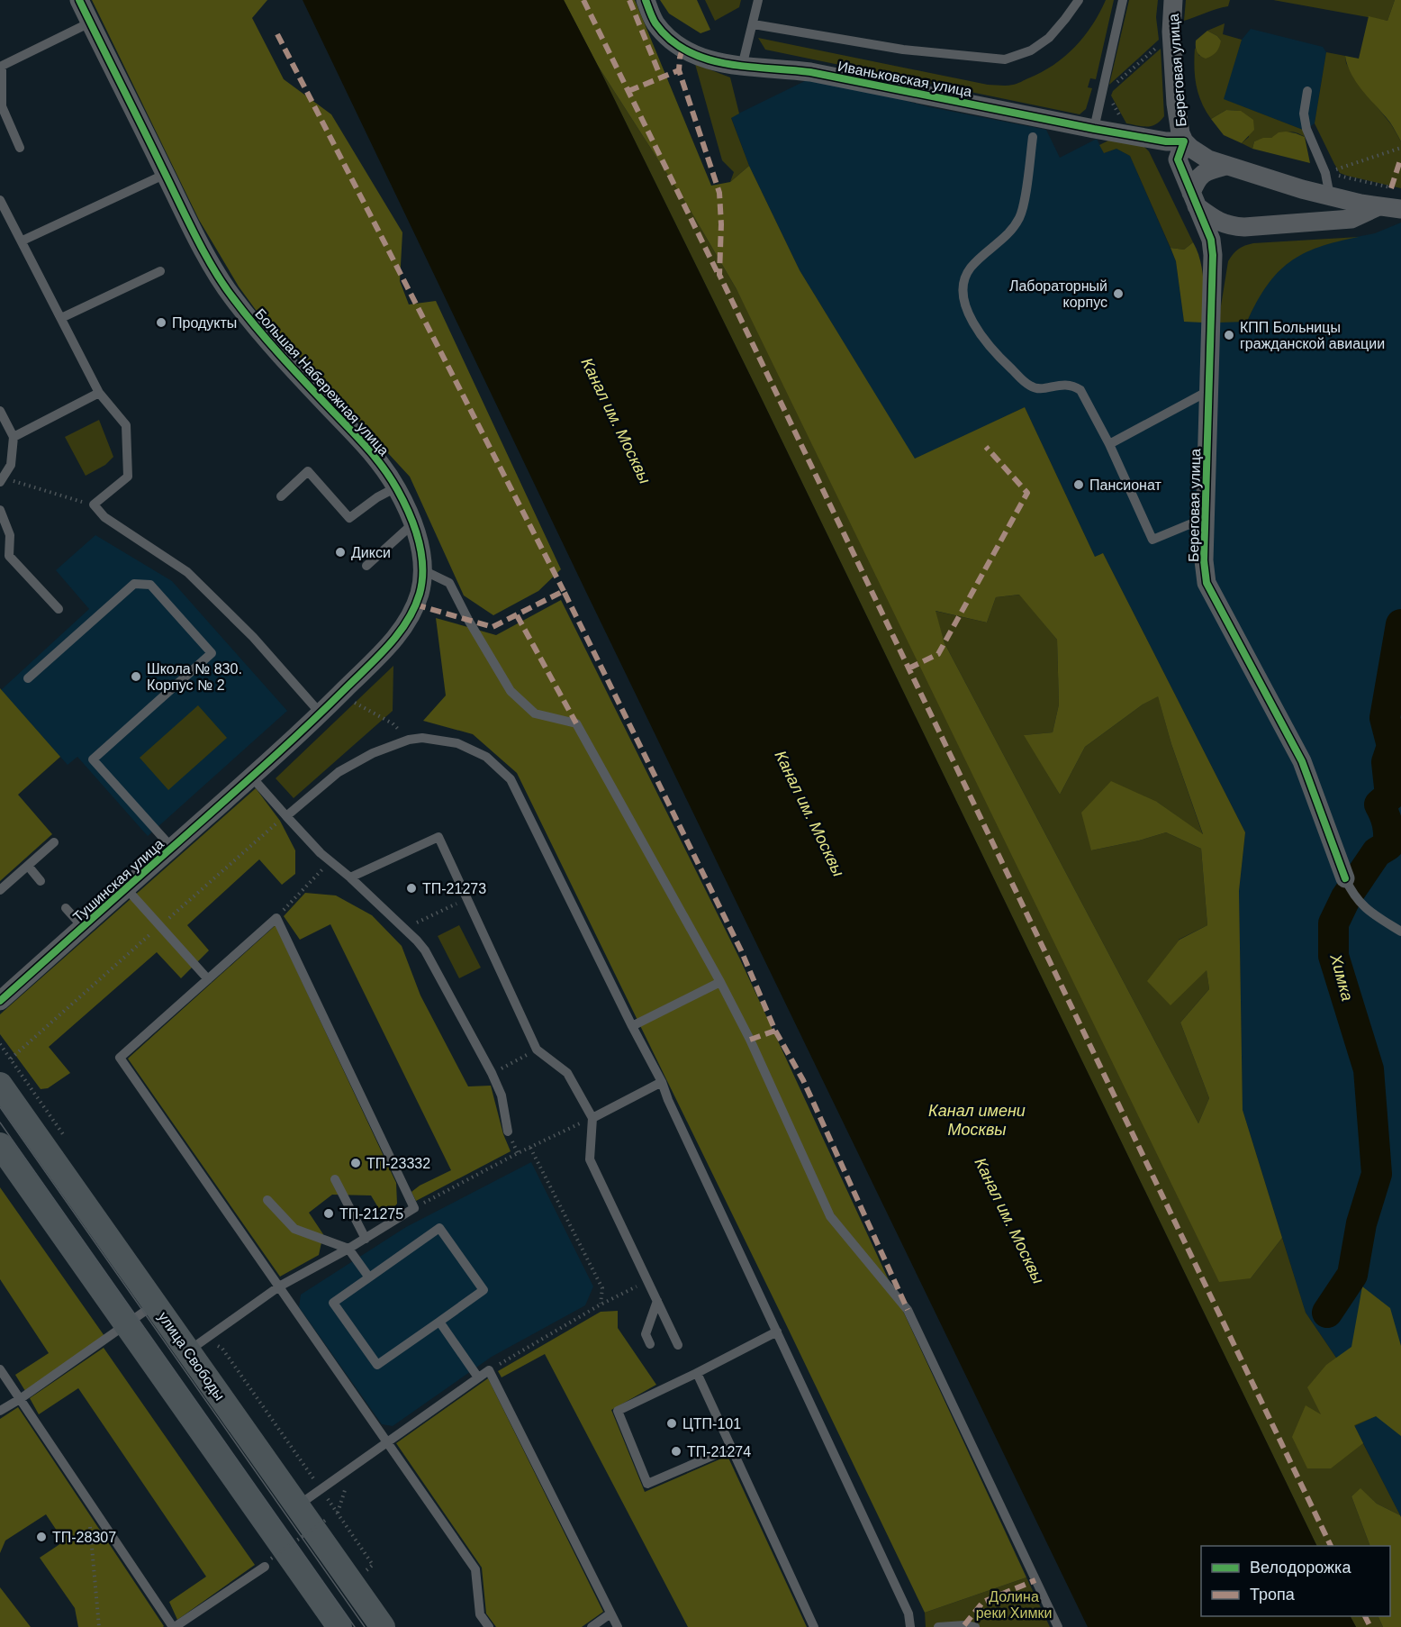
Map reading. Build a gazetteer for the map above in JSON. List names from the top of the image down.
{
  "streets": {
    "main road": ["улица Свободы"],
    "street": [
      "Береговая улица",
      "Иваньковская улица",
      "Большая Набережная улица",
      "Тушинская улица"
    ]
  },
  "crossings": [
    ["Береговая улица", "Иваньковская улица"],
    ["Большая Набережная улица", "Тушинская улица"]
  ],
  "water": ["Канал им. Москвы", "Химка", "Канал имени Москвы"],
  "parks": ["Долина реки Химки"],
  "places": [
    "Лабораторный корпус",
    "Продукты",
    "КПП Больницы гражданской авиации",
    "Пансионат",
    "Дикси",
    "Школа № 830. Корпус № 2",
    "ТП-21273",
    "ТП-23332",
    "ТП-21275",
    "ЦТП-101",
    "ТП-21274",
    "ТП-28307"
  ],
  "legend": ["Велодорожка", "Тропа"]
}
